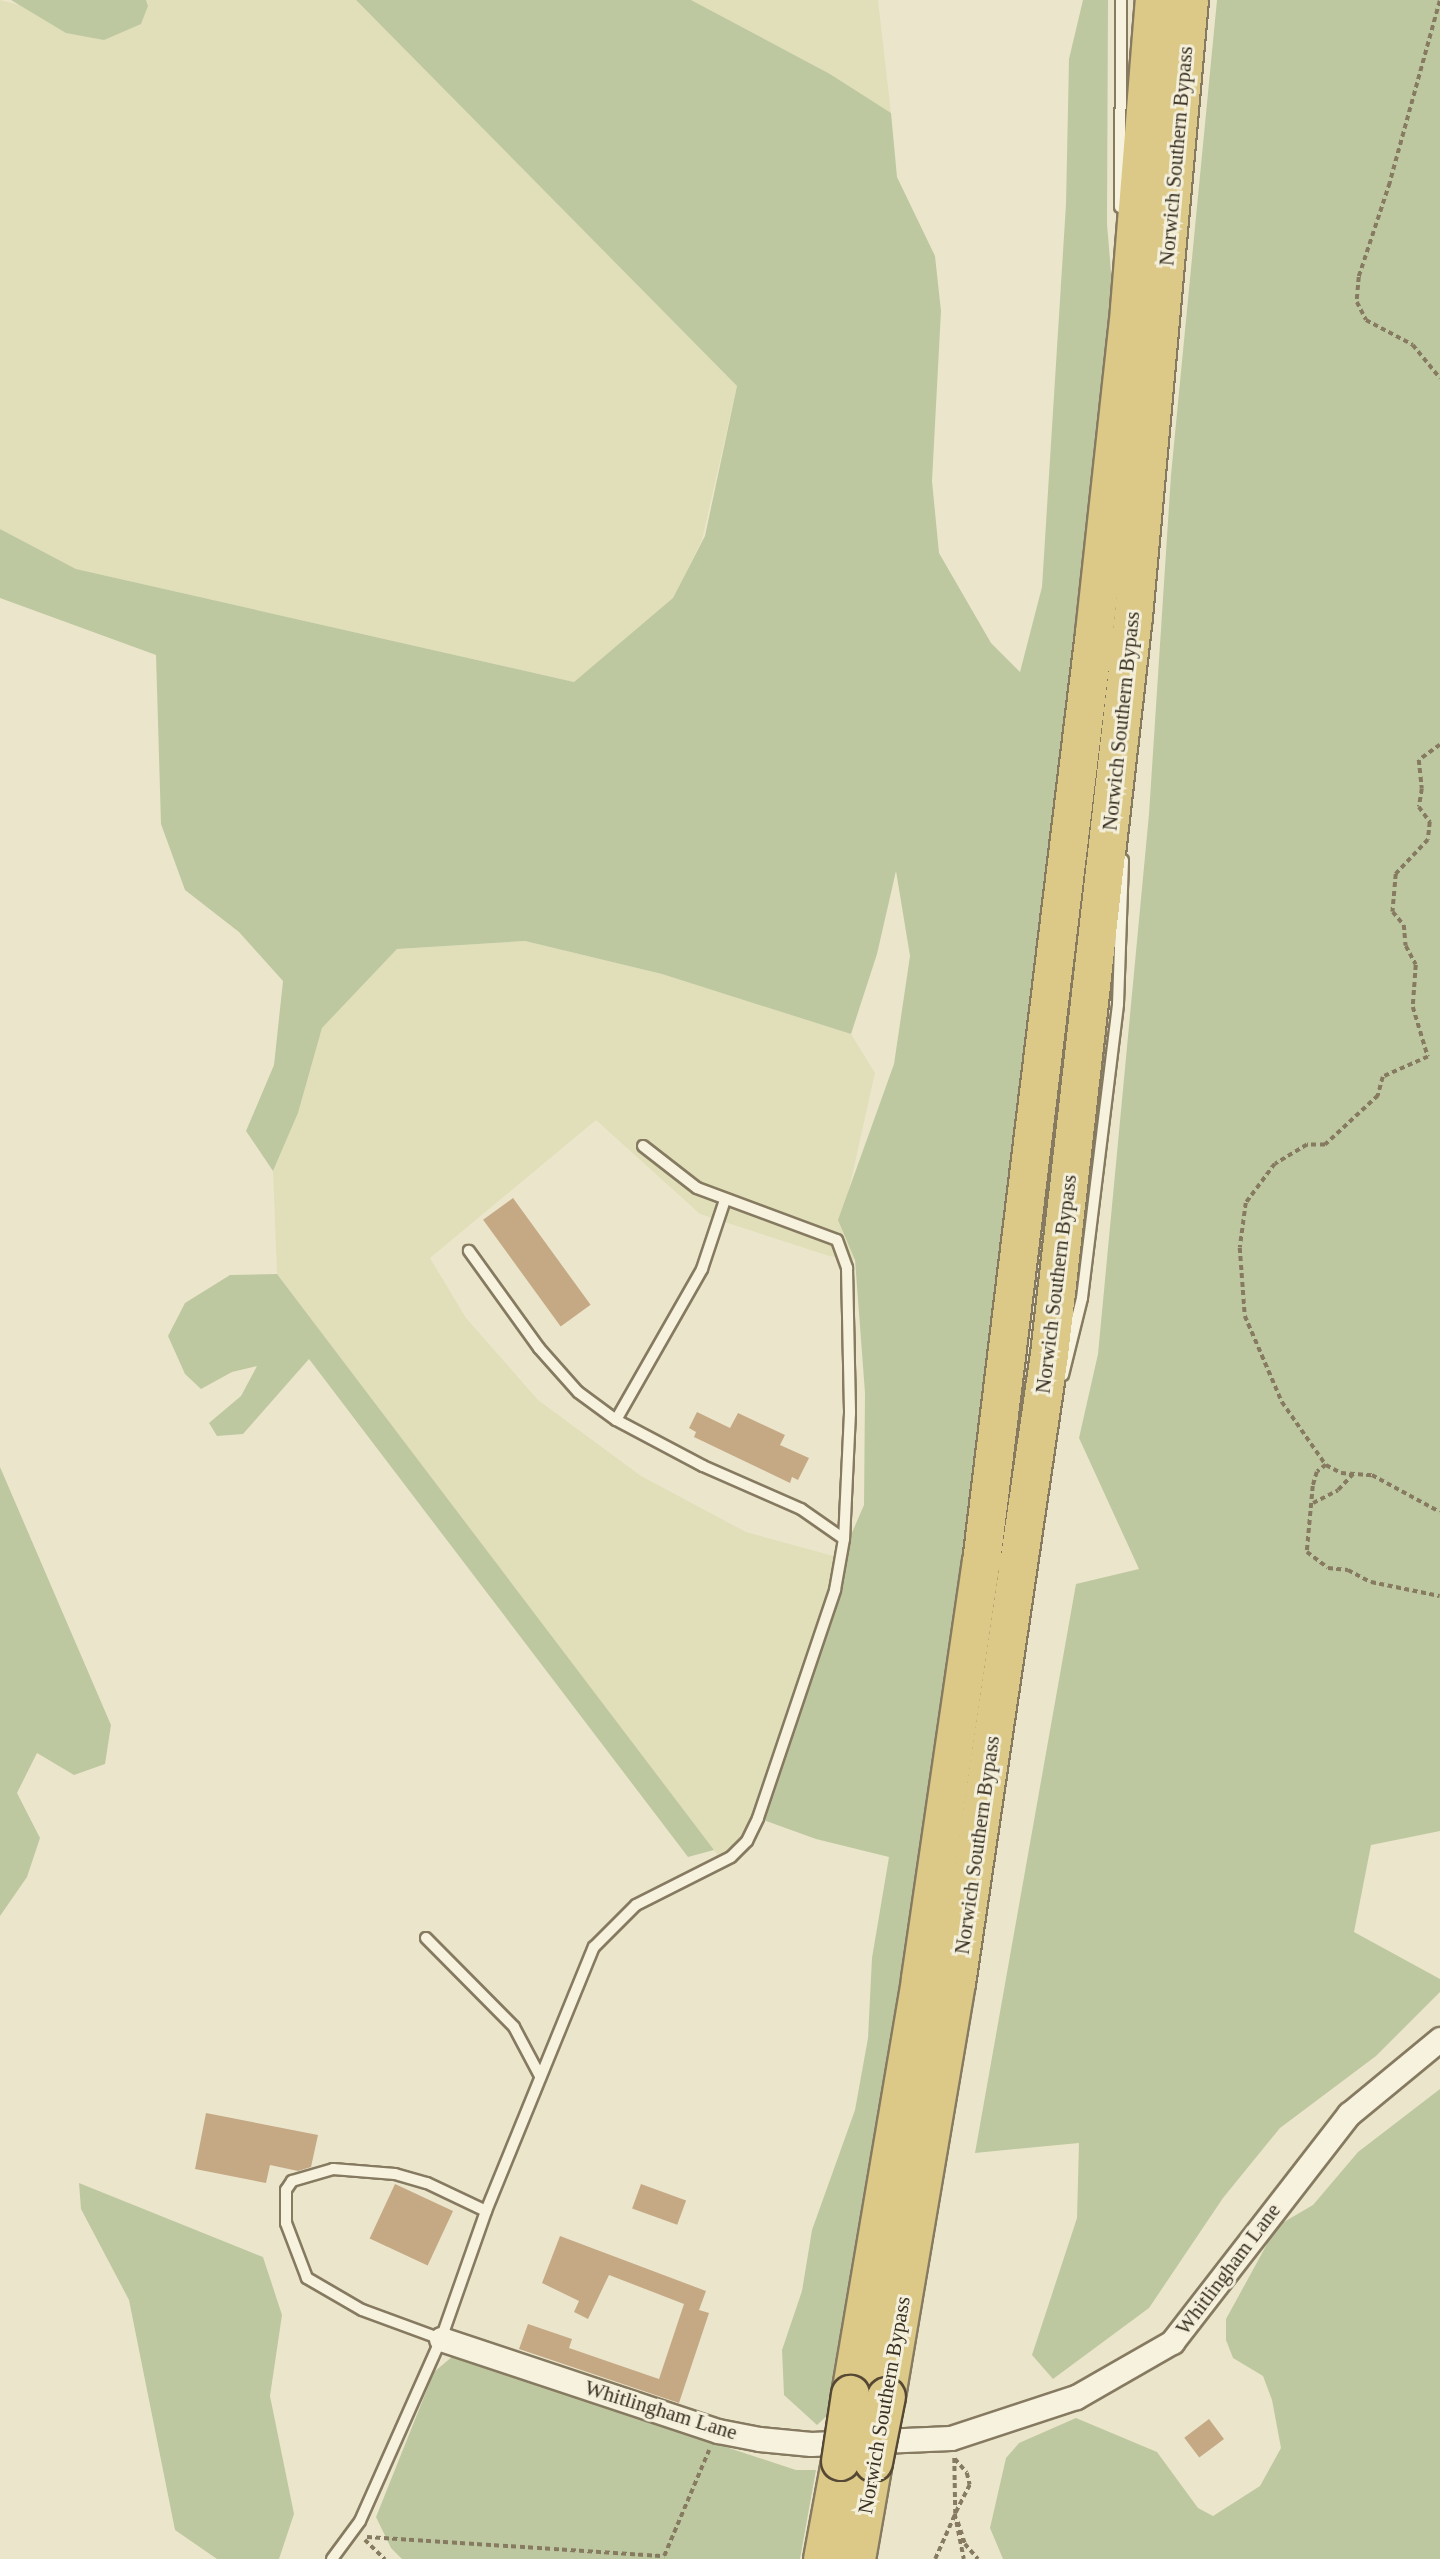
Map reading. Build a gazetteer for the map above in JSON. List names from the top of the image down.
{
  "streets": {
    "highway": ["Norwich Southern Bypass"],
    "street": ["Whitlingham Lane"]
  }
}
